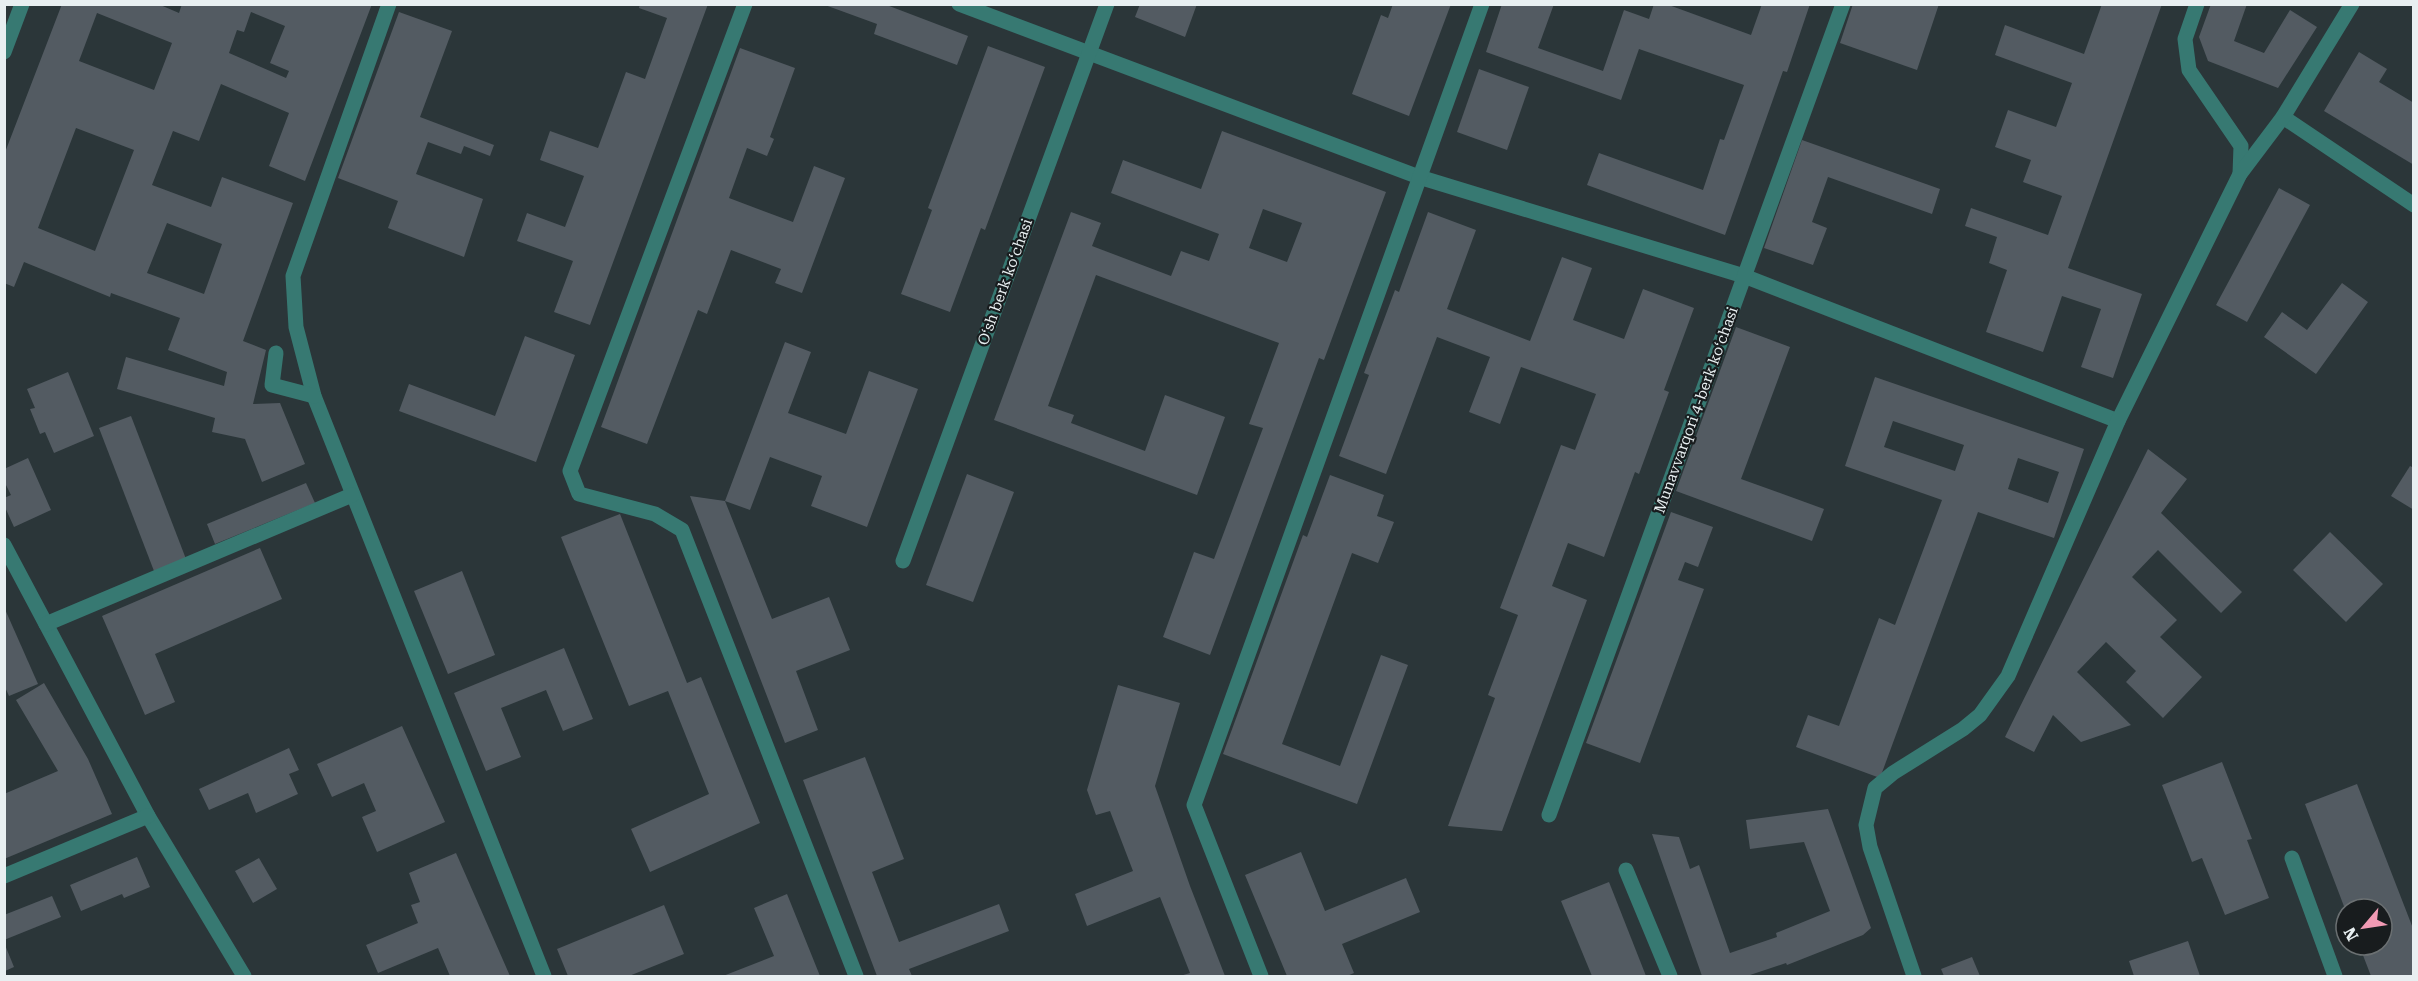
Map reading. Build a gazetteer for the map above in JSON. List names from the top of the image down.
{
  "streets": {
    "street": ["Oʻsh berk koʻchasi", "Munavvarqori 4-berk koʻchasi"]
  },
  "north": "bottom left"
}
